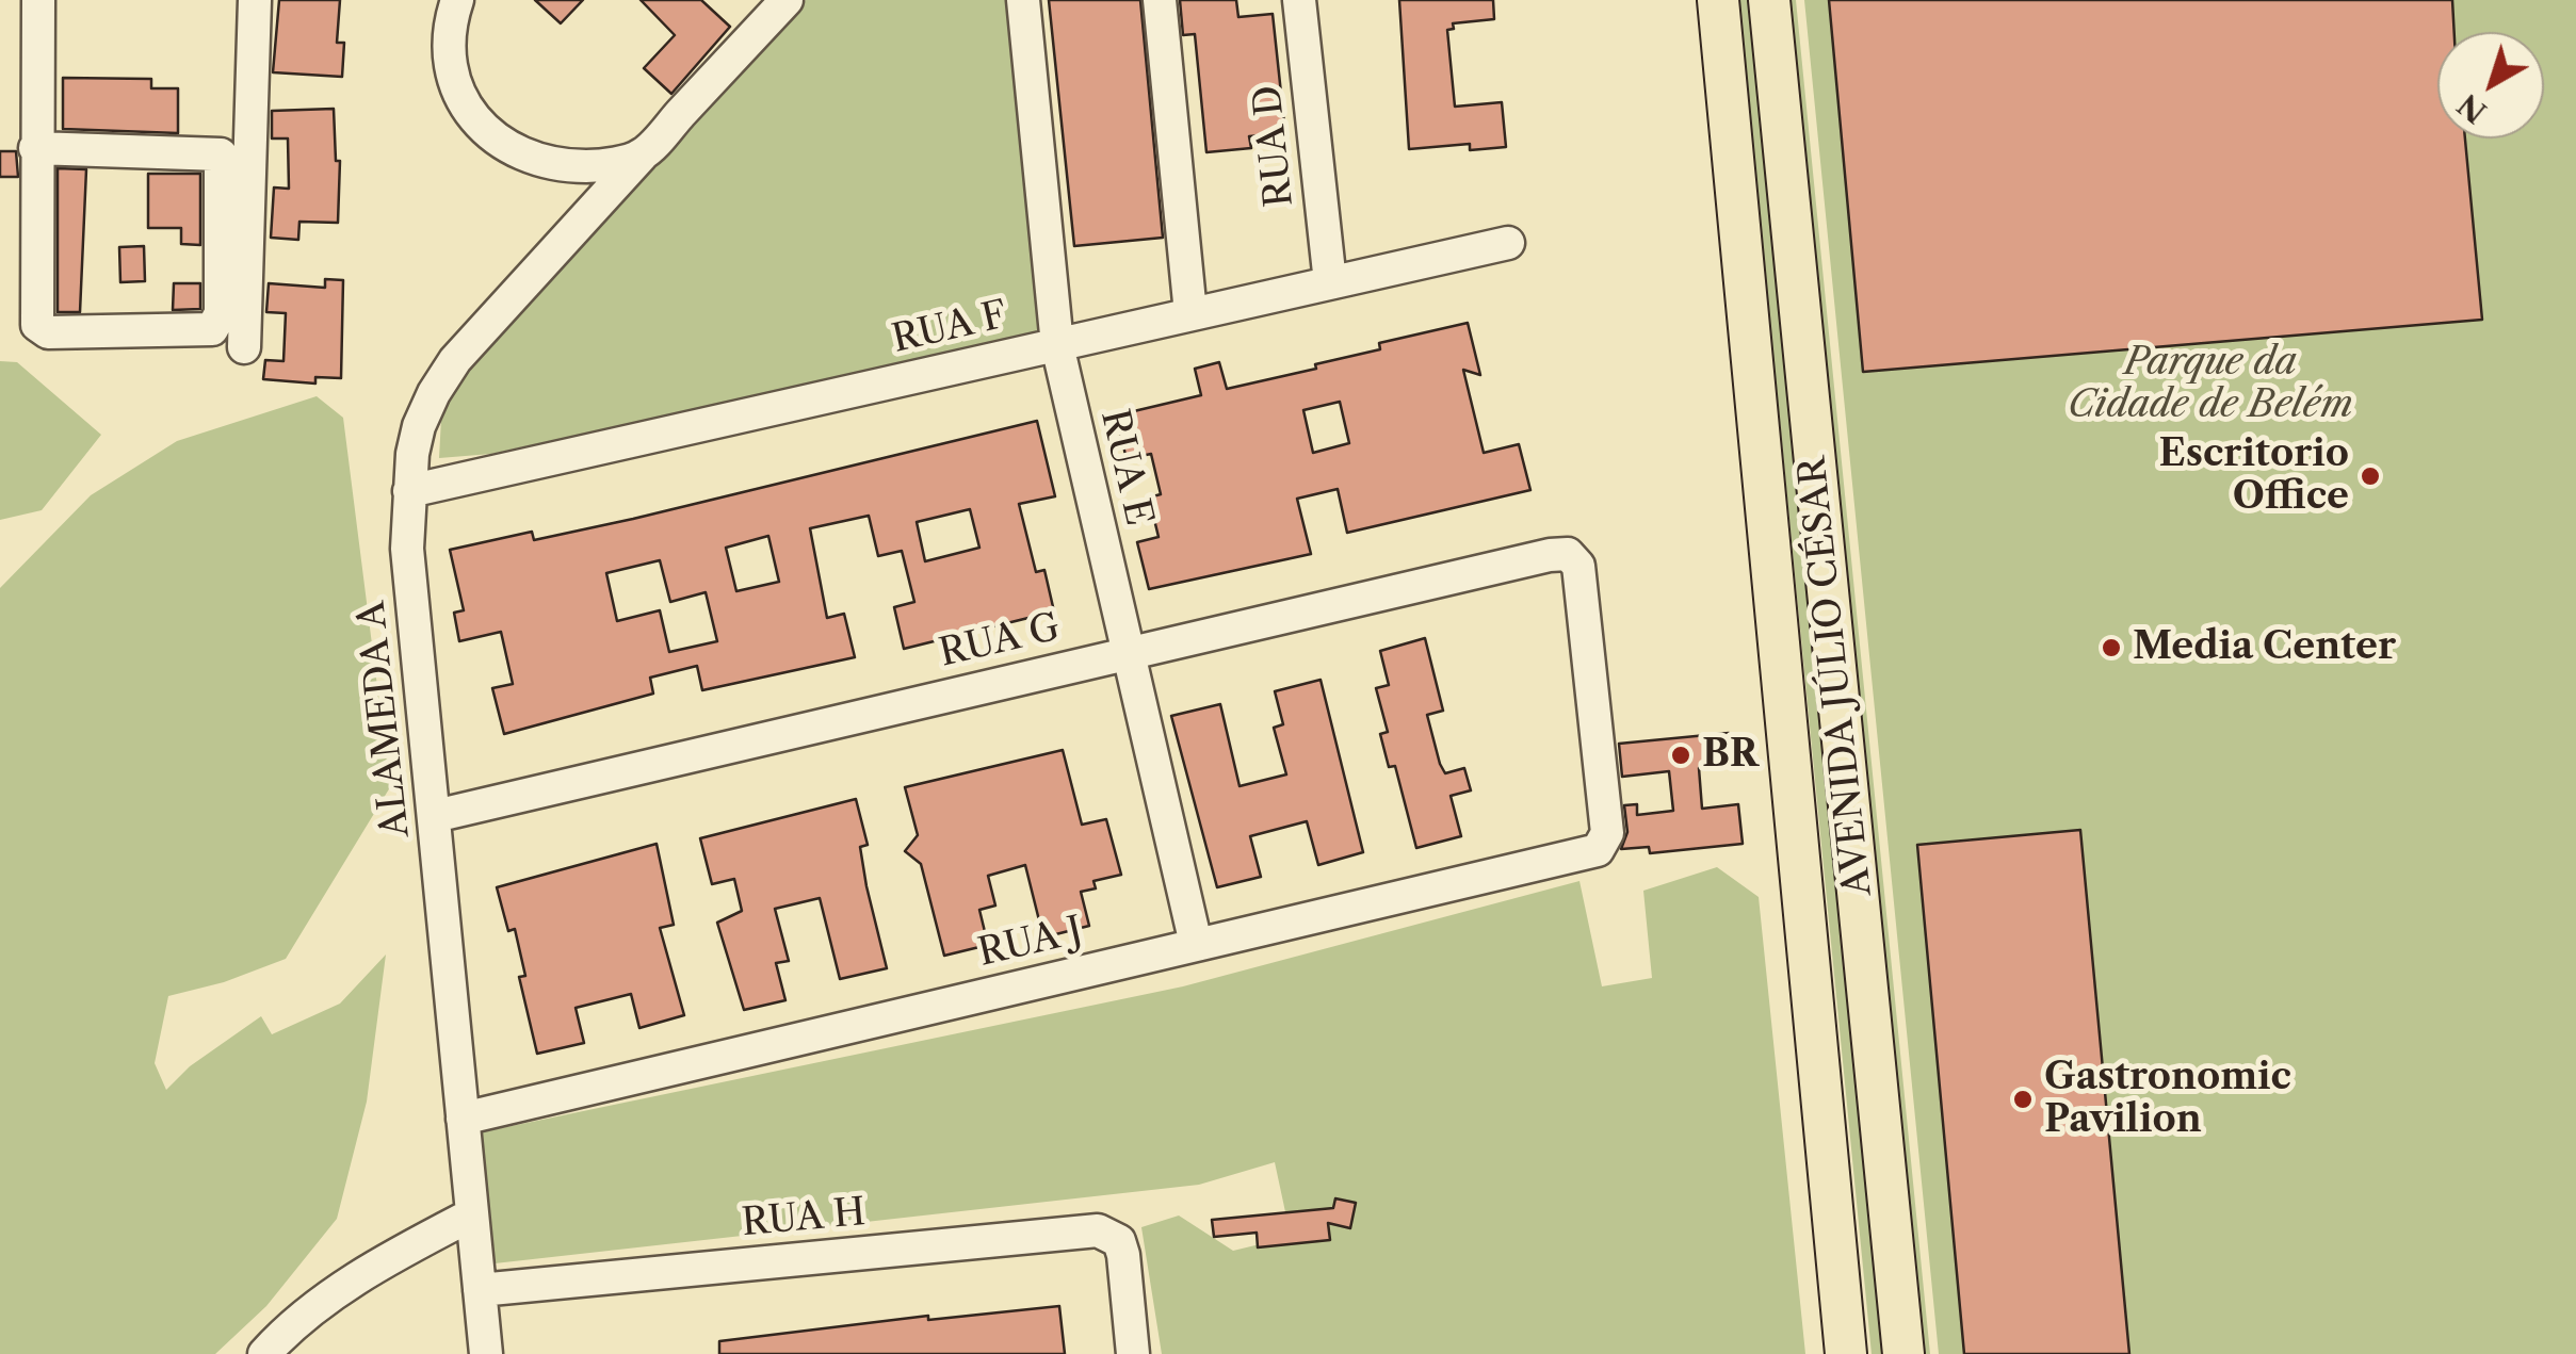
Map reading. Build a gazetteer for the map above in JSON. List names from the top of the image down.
{
  "streets": {
    "main road": ["AVENIDA JÚLIO CÉSAR"],
    "street": [
      "RUA D",
      "RUA F",
      "RUA E",
      "RUA G",
      "ALAMEDA A",
      "RUA J",
      "RUA H"
    ]
  },
  "crossings": [
    ["RUA D", "RUA F"],
    ["RUA F", "RUA E"],
    ["RUA F", "ALAMEDA A"],
    ["RUA E", "RUA G"],
    ["RUA E", "RUA J"],
    ["RUA G", "ALAMEDA A"],
    ["RUA G", "RUA J"],
    ["ALAMEDA A", "RUA J"],
    ["ALAMEDA A", "RUA H"]
  ],
  "parks": ["Parque da Cidade de Belém"],
  "places": [
    "Escritorio Office",
    "Media Center",
    "BR",
    "Gastronomic Pavilion"
  ],
  "north": "bottom left"
}
